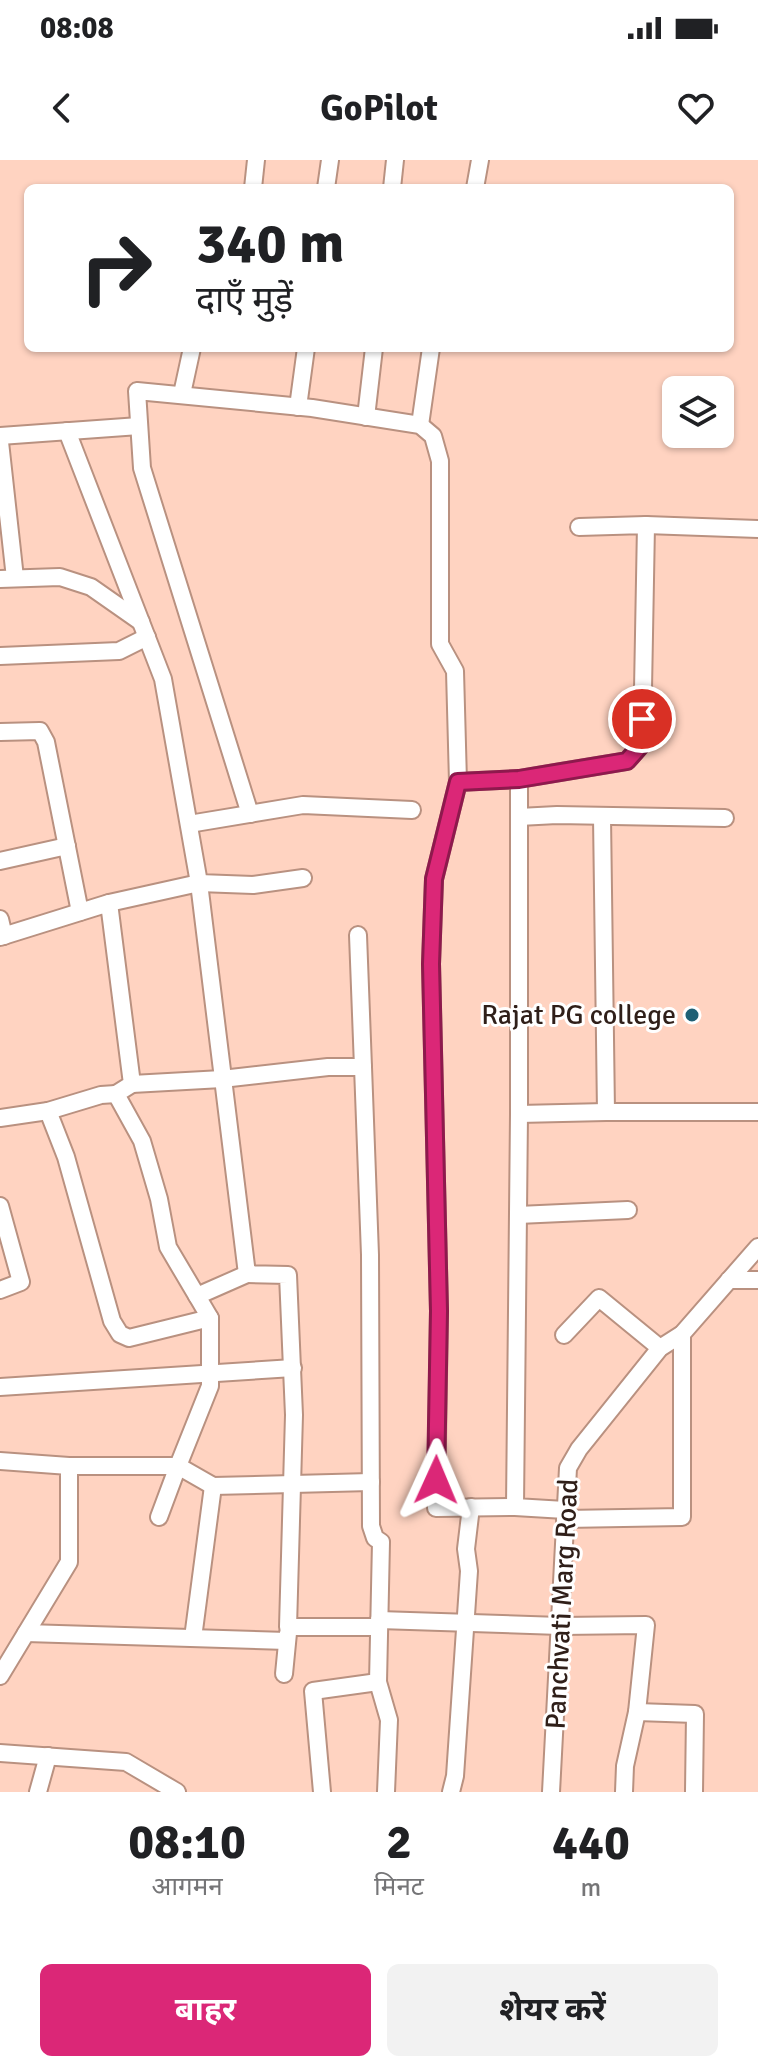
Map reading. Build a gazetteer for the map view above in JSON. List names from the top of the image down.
{
  "streets": {
    "street": ["Panchvati Marg Road"]
  },
  "places": ["Rajat PG college"],
  "page": {
    "status": "08:08",
    "header": "GoPilot",
    "turn": ["340 m", "दाएँ मुड़ें"],
    "eta": [
      "08:10",
      "आगमन",
      "2",
      "मिनट",
      "440",
      "m"
    ],
    "buttons": ["बाहर", "शेयर करें"]
  }
}
